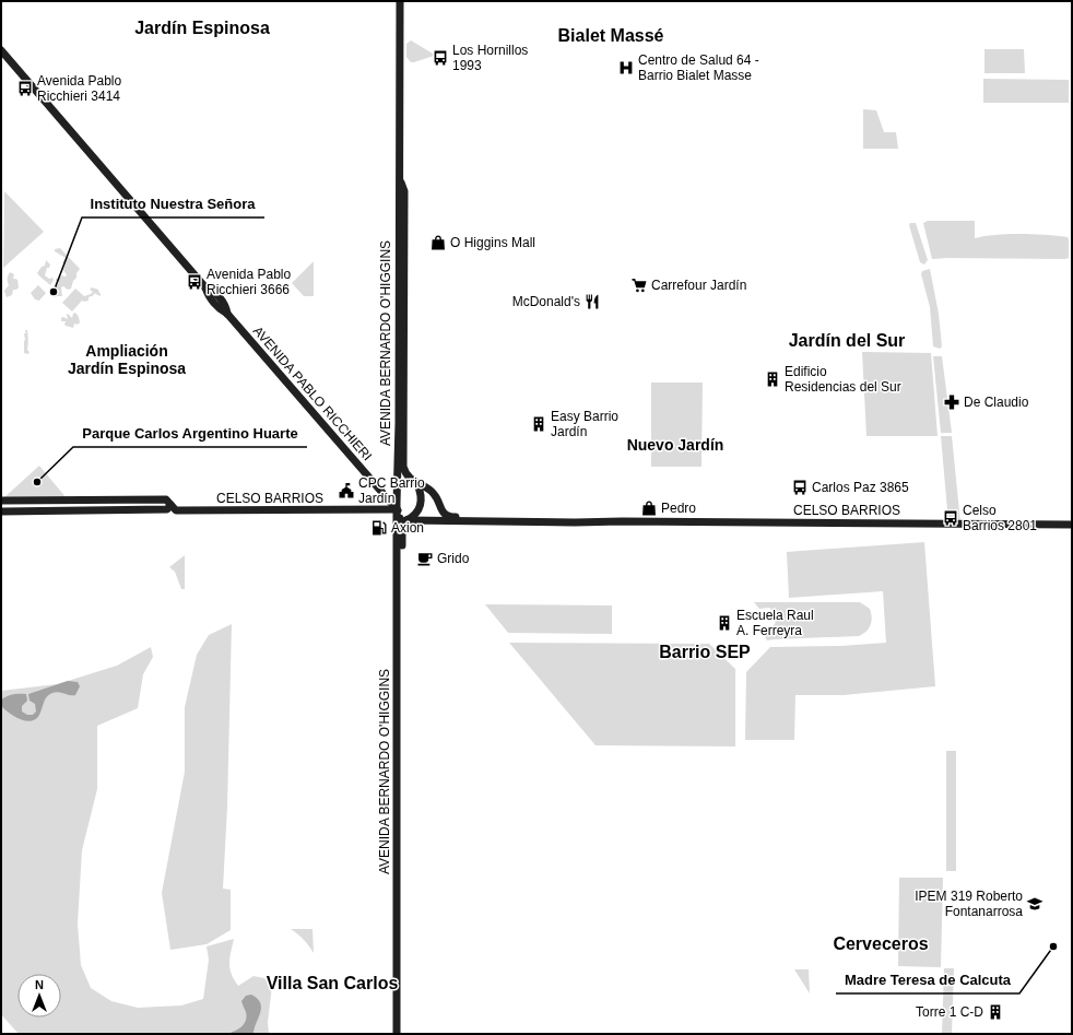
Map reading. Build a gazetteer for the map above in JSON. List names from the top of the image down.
{
  "streets": {
    "main road": ["AVENIDA BERNARDO O'HIGGINS", "AVENIDA PABLO RICCHIERI", "CELSO BARRIOS"]
  },
  "crossings": [
    ["AVENIDA BERNARDO O'HIGGINS", "AVENIDA PABLO RICCHIERI"],
    ["AVENIDA BERNARDO O'HIGGINS", "CELSO BARRIOS"],
    ["AVENIDA PABLO RICCHIERI", "CELSO BARRIOS"]
  ],
  "districts": [
    "Jardín Espinosa",
    "Bialet Massé",
    "Jardín del Sur",
    "Ampliación Jardín Espinosa",
    "Nuevo Jardín",
    "Barrio SEP",
    "Cerveceros",
    "Villa San Carlos"
  ],
  "places": {
    "bus stop": [
      "Los Hornillos 1993",
      "Avenida Pablo Ricchieri 3414",
      "Avenida Pablo Ricchieri 3666",
      "Carlos Paz 3865",
      "Celso Barrios 2801"
    ],
    "hospital": ["Centro de Salud 64 - Barrio Bialet Masse"],
    "shop": ["O Higgins Mall", "Pedro"],
    "supermarket": ["Carrefour Jardín"],
    "other": ["Instituto Nuestra Señora", "Parque Carlos Argentino Huarte", "Madre Teresa de Calcuta"],
    "restaurant": ["McDonald's"],
    "building": [
      "Edificio Residencias del Sur",
      "Easy Barrio Jardín",
      "Escuela Raul A. Ferreyra",
      "Torre 1 C-D"
    ],
    "pharmacy": ["De Claudio"],
    "public building": ["CPC Barrio Jardín"],
    "fuel station": ["Axion"],
    "cafe": ["Grido"],
    "school or university": ["IPEM 319 Roberto Fontanarrosa"]
  },
  "north": "top"
}
